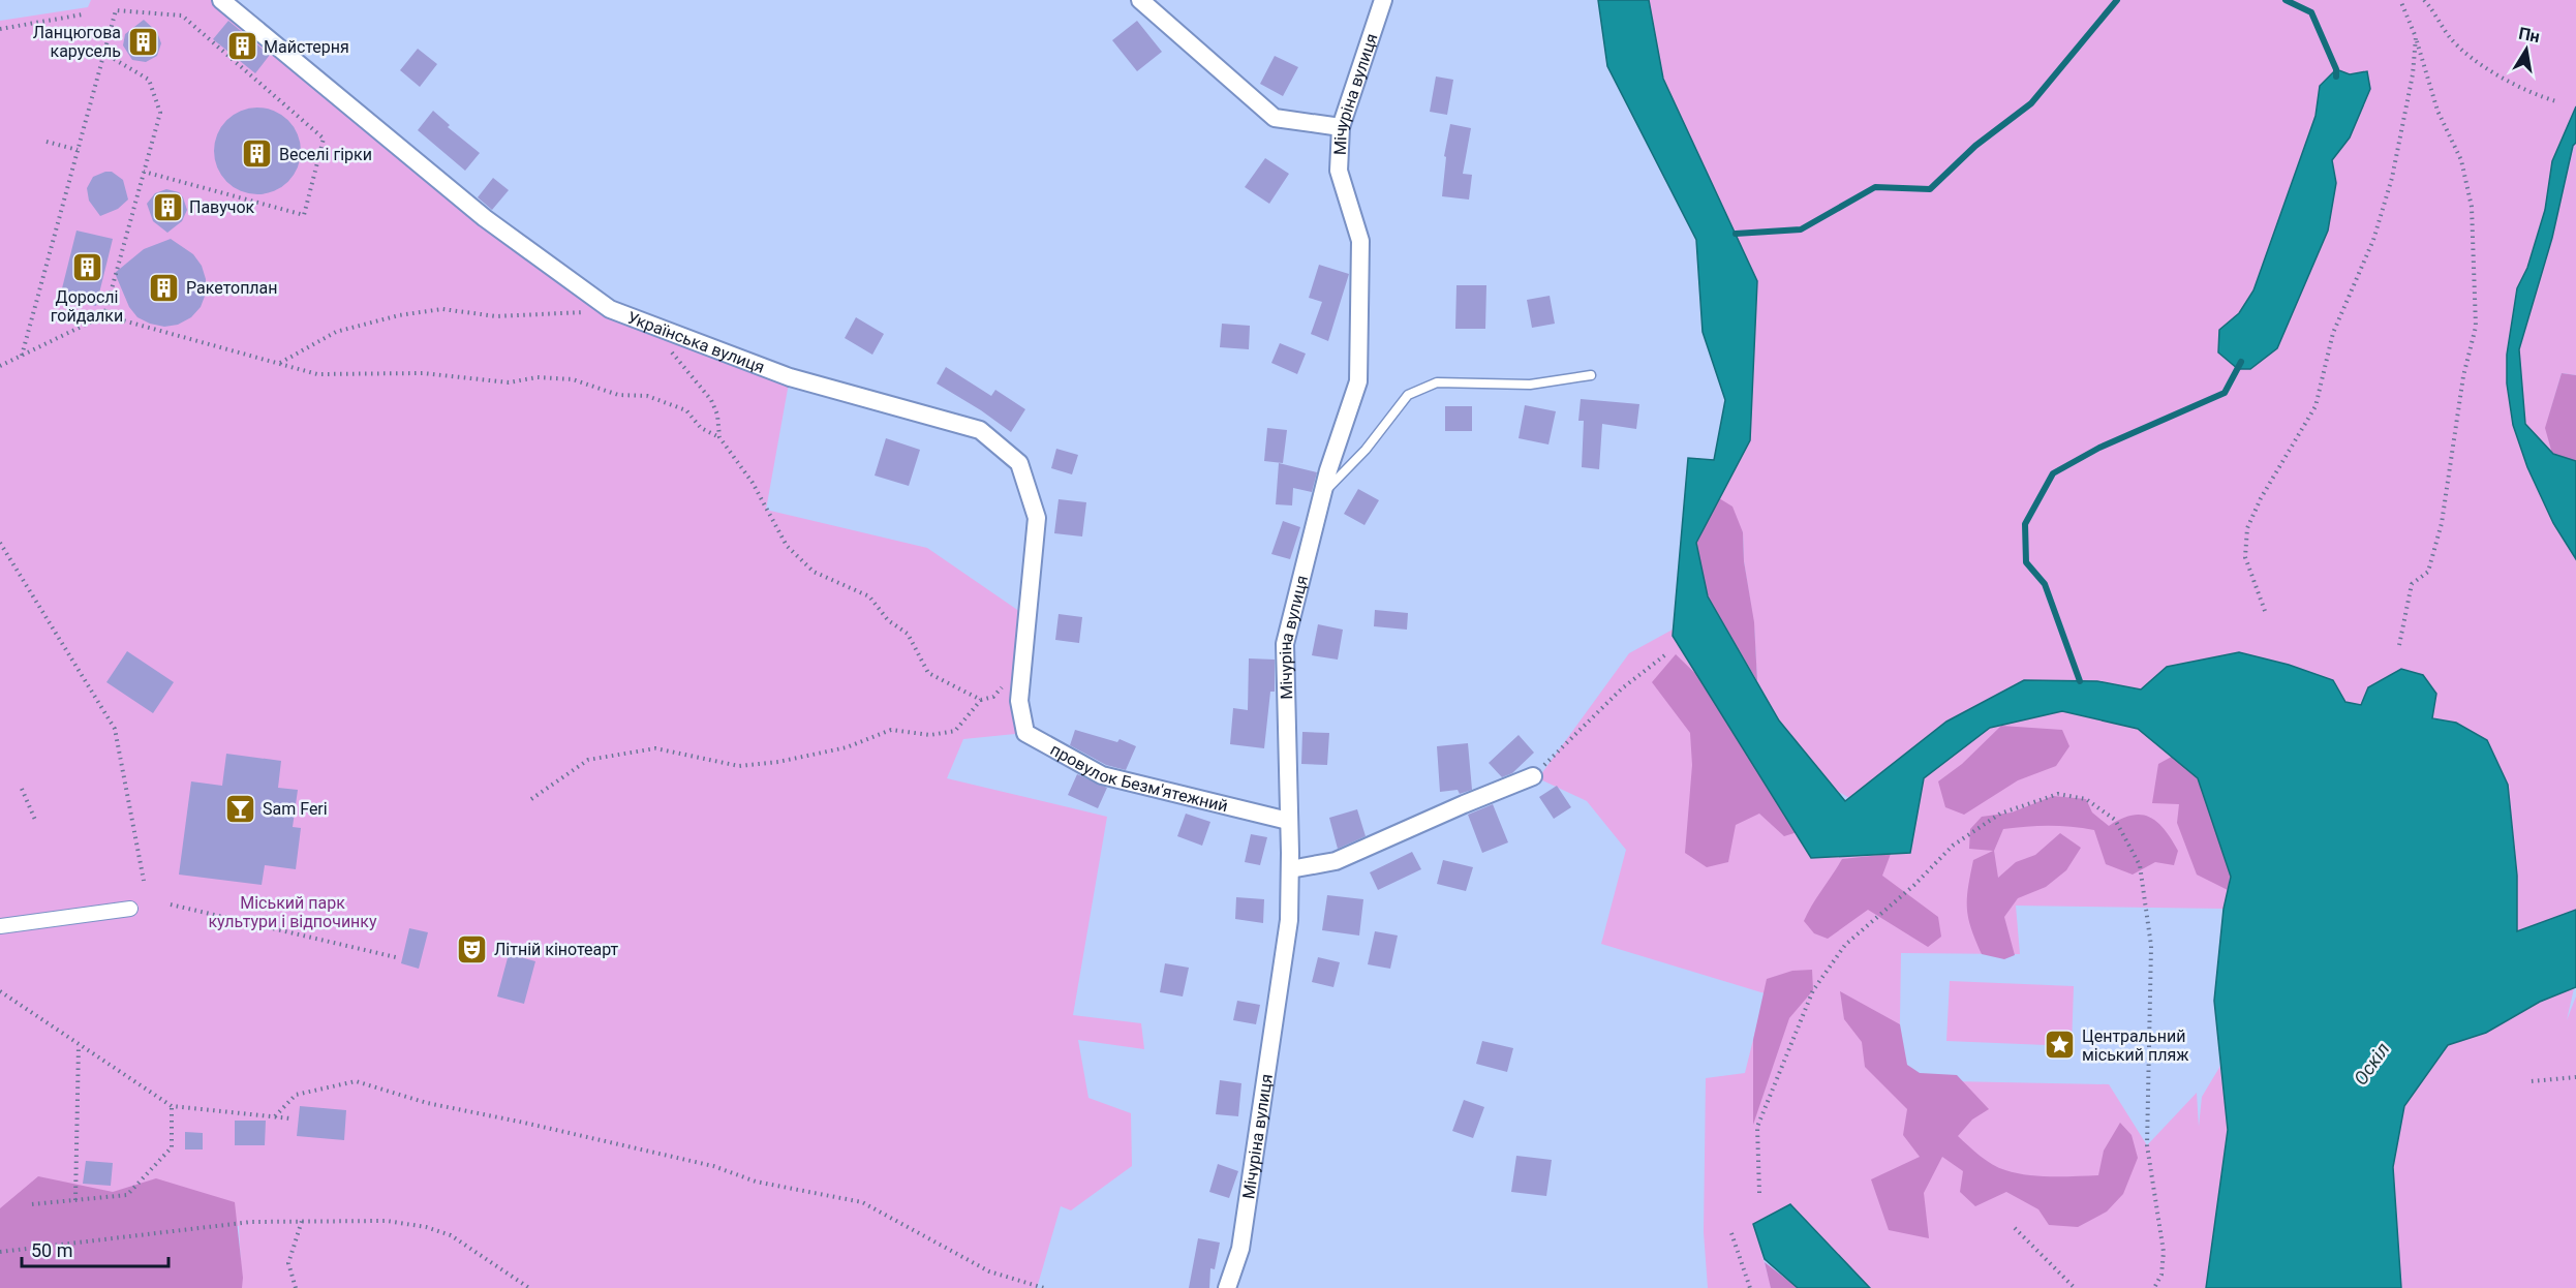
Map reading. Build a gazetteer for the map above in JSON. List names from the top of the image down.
{
  "streets": {
    "street": ["Мічуріна вулиця", "Українська вулиця", "провулок Безм'ятежний"]
  },
  "crossings": [
    ["Мічуріна вулиця", "провулок Безм'ятежний"],
    ["Українська вулиця", "провулок Безм'ятежний"]
  ],
  "water": ["Оскіл"],
  "parks": ["Міський парк культури і відпочинку"],
  "places": {
    "building": [
      "Ланцюгова карусель",
      "Майстерня",
      "Веселі гірки",
      "Павучок",
      "Дорослі гойдалки",
      "Ракетоплан"
    ],
    "bar": ["Sam Feri"],
    "theatre": ["Літній кінотеарт"],
    "place": ["Центральний міський пляж"]
  },
  "scale_bar": "50 m",
  "north": "top"
}
